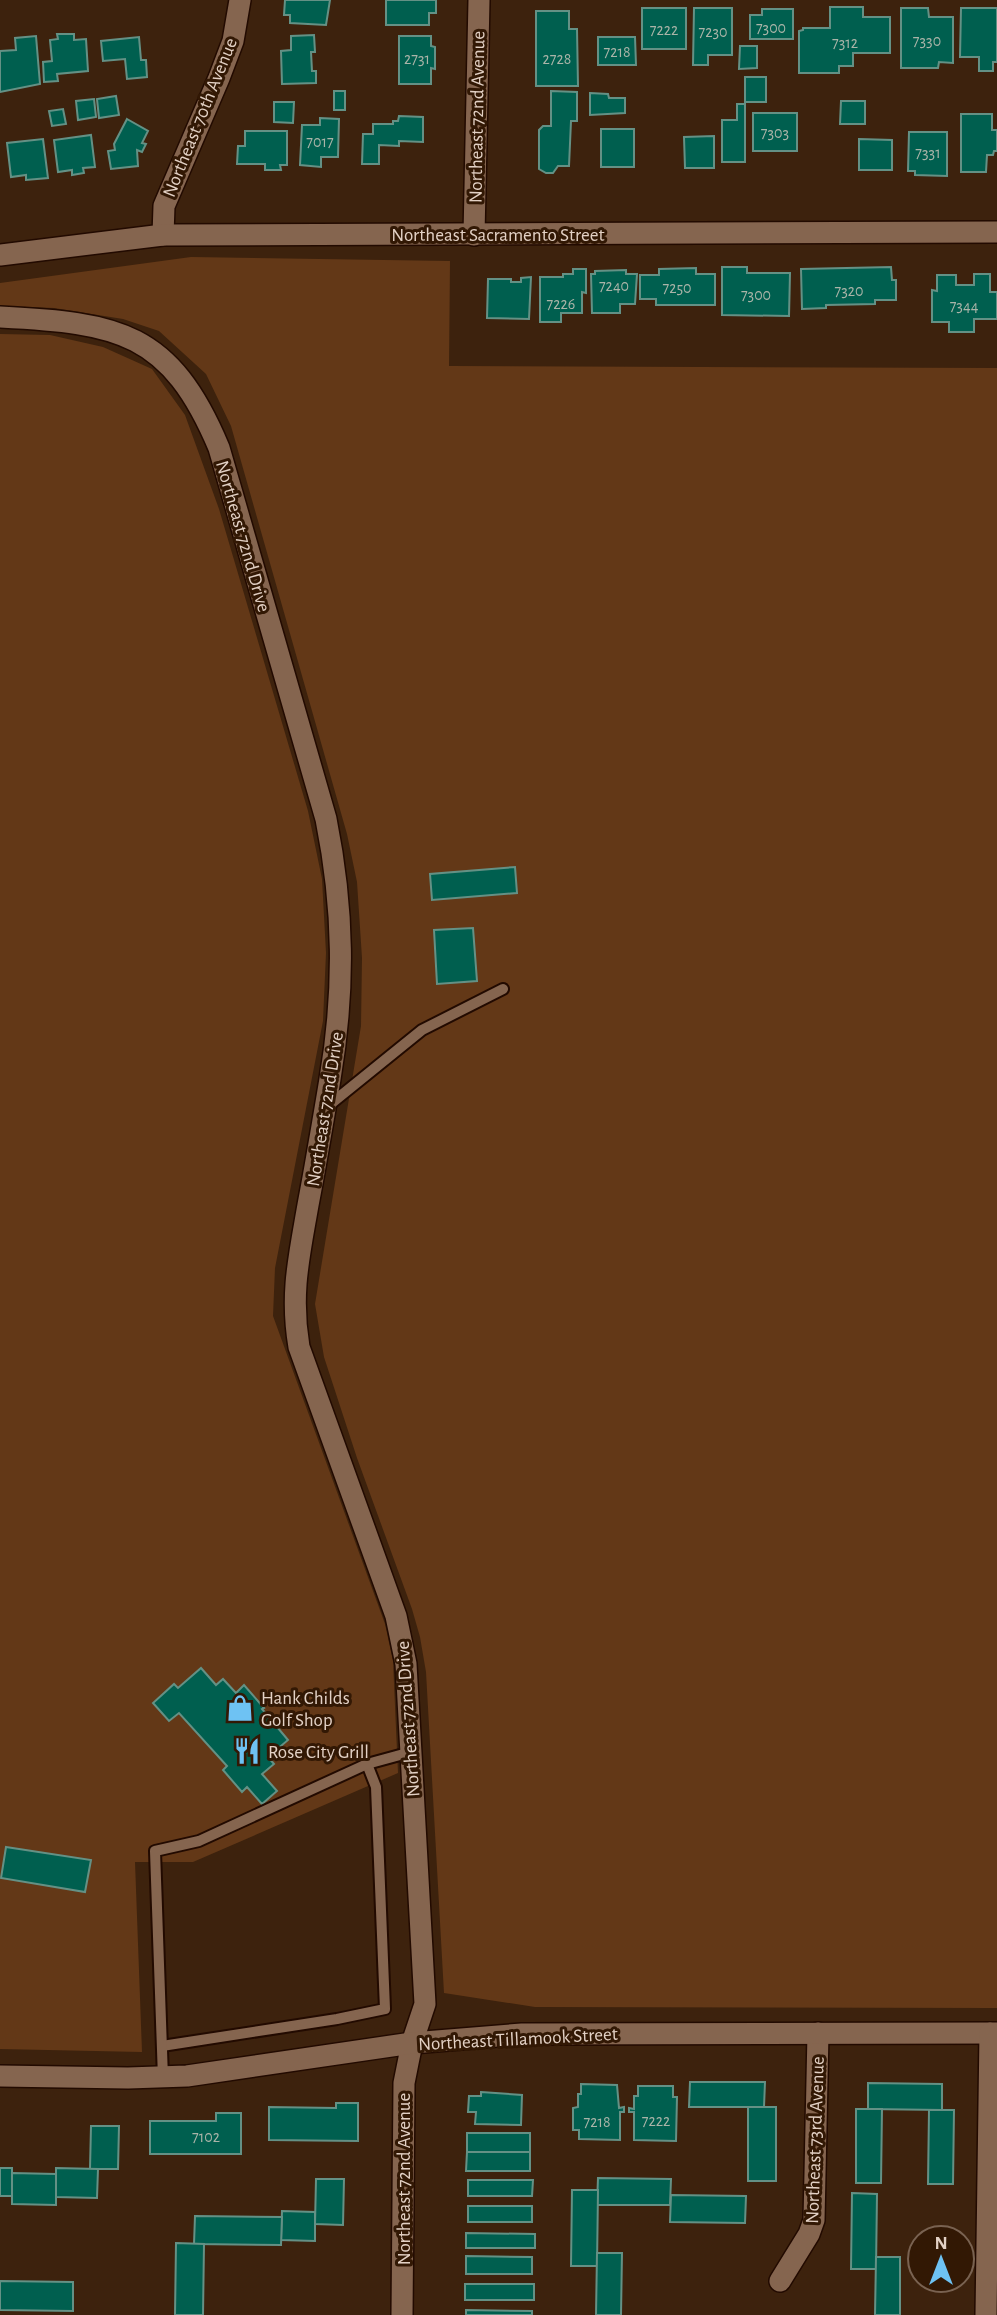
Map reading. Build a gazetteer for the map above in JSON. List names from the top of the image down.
{
  "streets": {
    "street": [
      "Northeast 70th Avenue",
      "Northeast 72nd Avenue",
      "Northeast Sacramento Street",
      "Northeast 72nd Drive",
      "Northeast Tillamook Street",
      "Northeast 73rd Avenue"
    ]
  },
  "crossings": [
    ["Northeast 70th Avenue", "Northeast Sacramento Street"],
    ["Northeast 72nd Avenue", "Northeast Sacramento Street"],
    ["Northeast 72nd Avenue", "Northeast 72nd Drive"],
    ["Northeast 72nd Avenue", "Northeast Tillamook Street"],
    ["Northeast 72nd Drive", "Northeast Tillamook Street"],
    ["Northeast Tillamook Street", "Northeast 73rd Avenue"]
  ],
  "places": {
    "shop": ["Hank Childs Golf Shop"],
    "restaurant": ["Rose City Grill"]
  },
  "house_numbers": [
    "7300",
    "7222",
    "7230",
    "7330",
    "7312",
    "7218",
    "2731",
    "2728",
    "7303",
    "7017",
    "7331",
    "7240",
    "7250",
    "7320",
    "7300",
    "7226",
    "7344",
    "7222",
    "7218",
    "7102"
  ],
  "north": "top"
}
